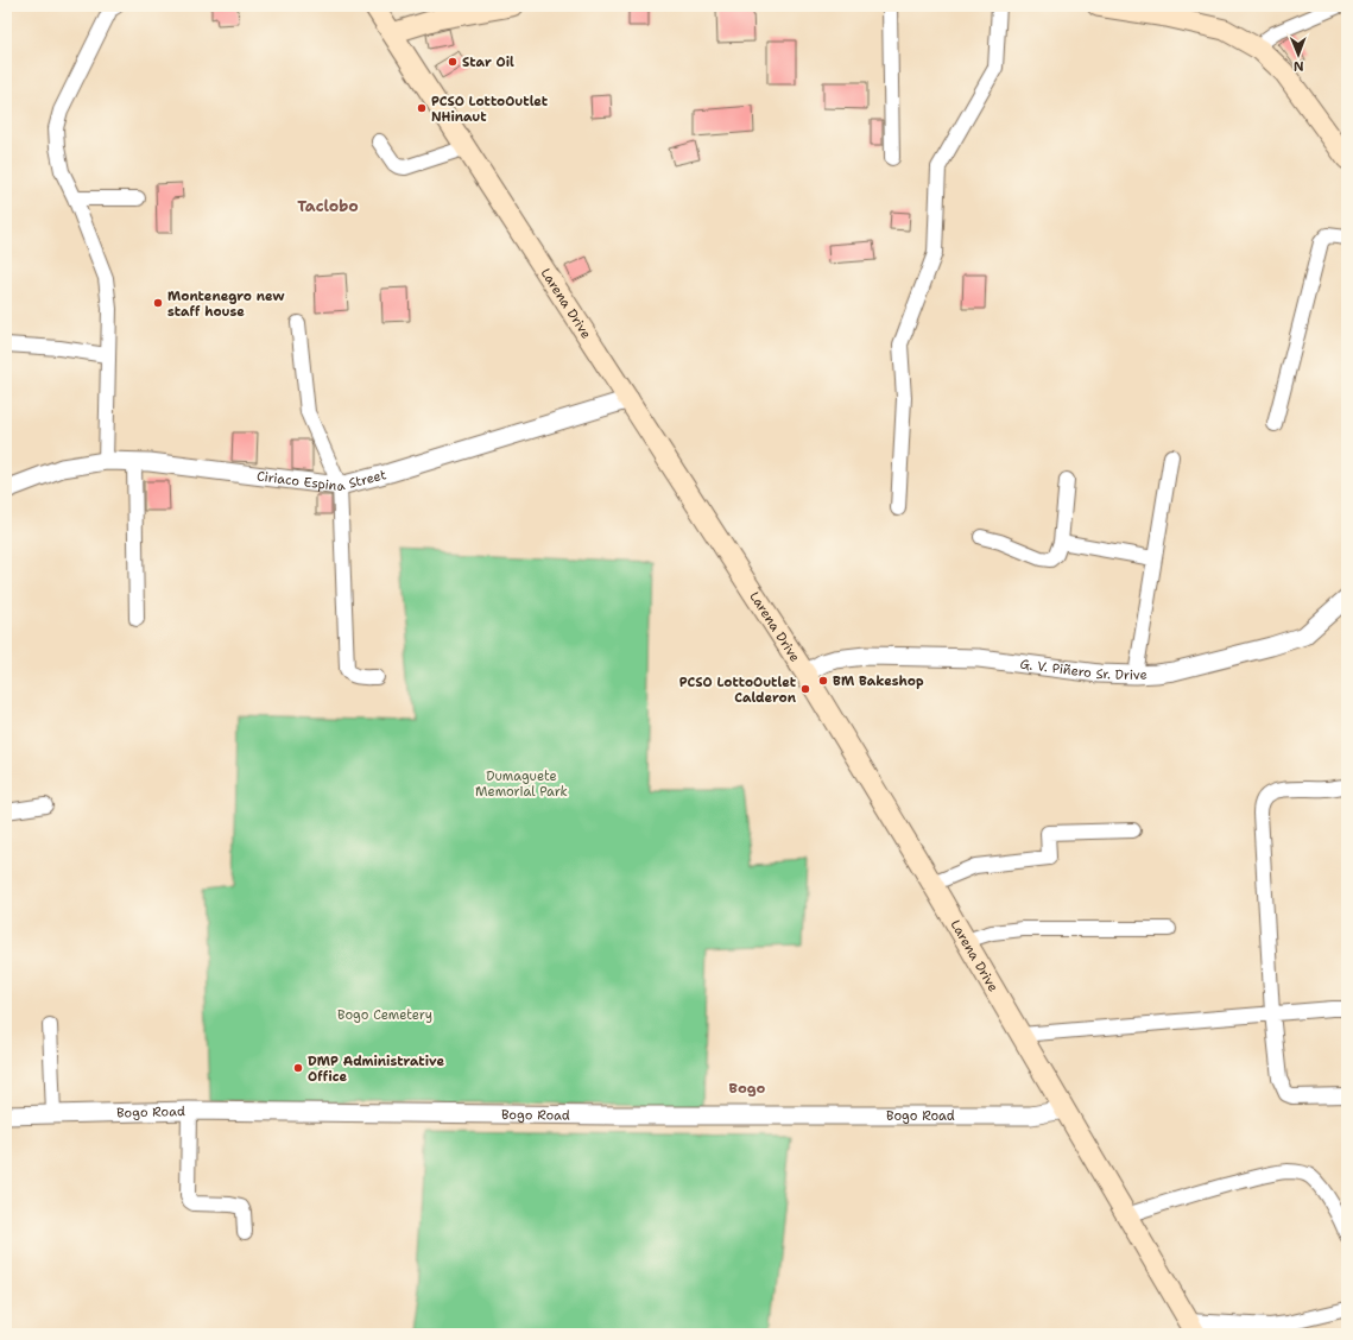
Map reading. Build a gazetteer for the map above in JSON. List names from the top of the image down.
{
  "streets": {
    "main road": ["Larena Drive"],
    "street": ["Ciriaco Espina Street", "G. V. Piñero Sr. Drive", "Bogo Road"]
  },
  "crossings": [
    ["Larena Drive", "Ciriaco Espina Street"],
    ["Larena Drive", "G. V. Piñero Sr. Drive"],
    ["Larena Drive", "Bogo Road"]
  ],
  "districts": ["Taclobo", "Bogo"],
  "parks": ["Dumaguete Memorial Park", "Bogo Cemetery"],
  "places": [
    "Star Oil",
    "PCSO LottoOutlet NHinaut",
    "Montenegro new staff house",
    "BM Bakeshop",
    "PCSO LottoOutlet Calderon",
    "DMP Administrative Office"
  ],
  "north": "bottom"
}
